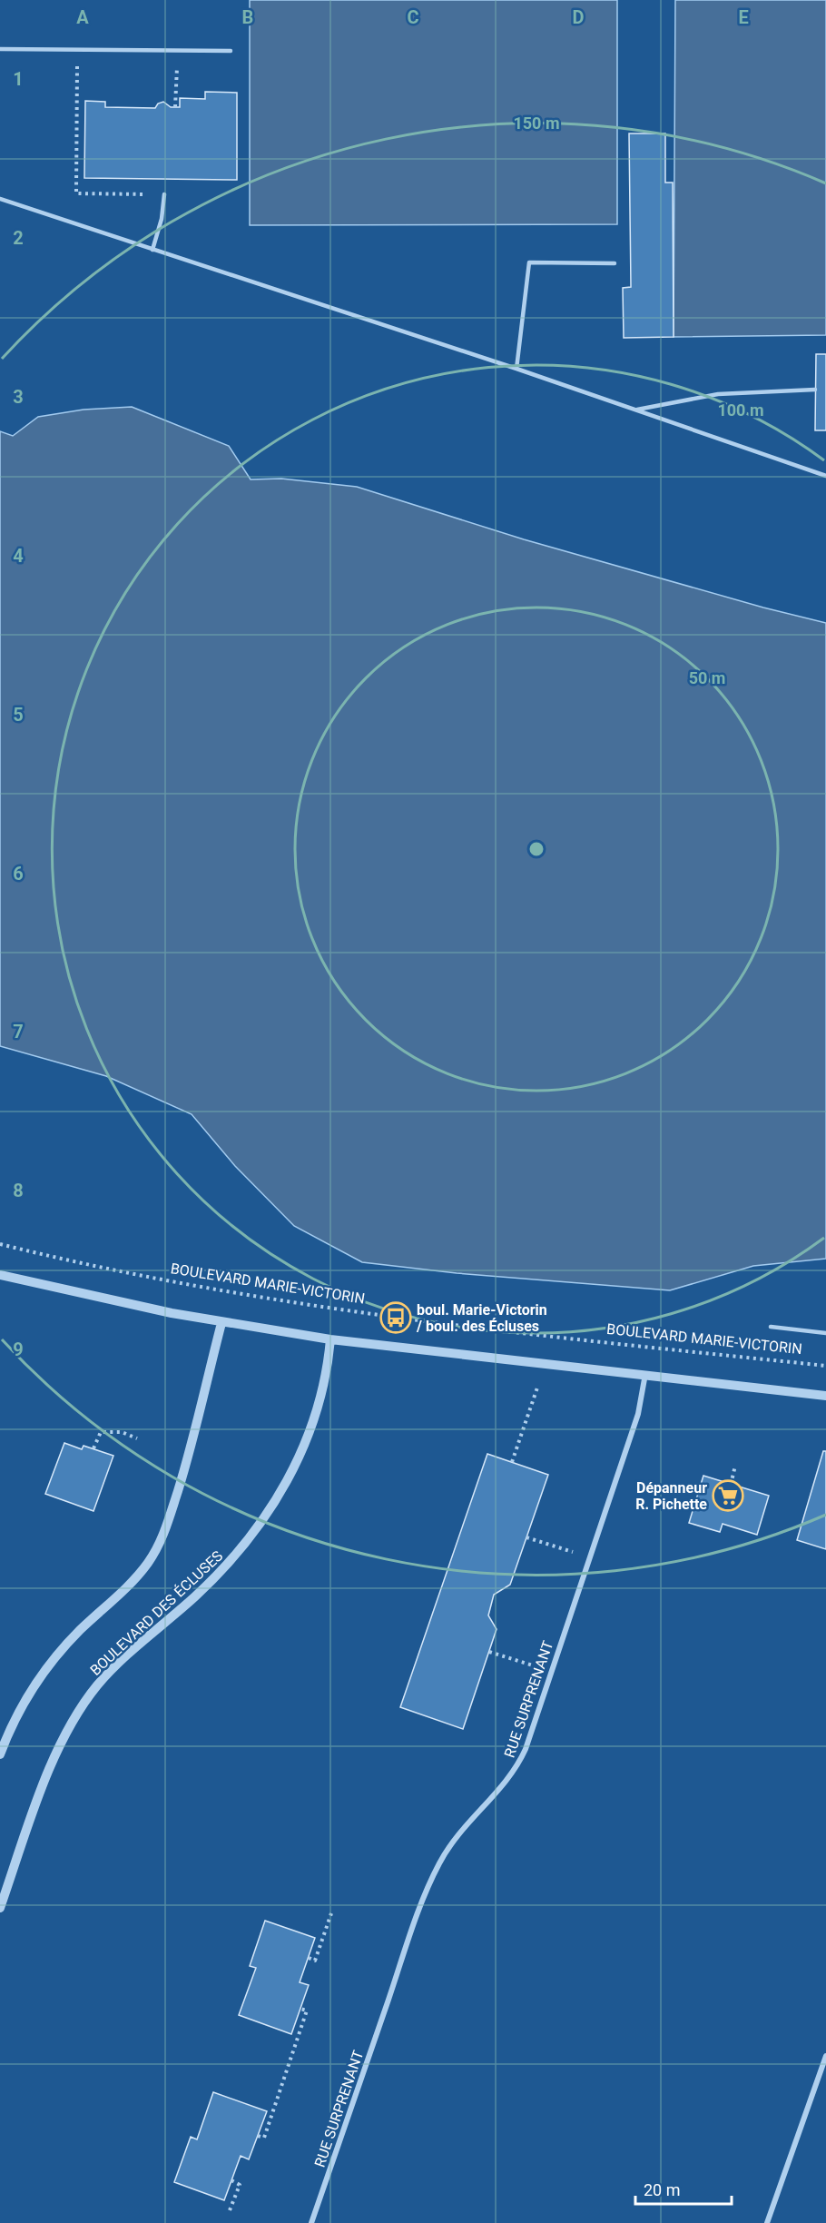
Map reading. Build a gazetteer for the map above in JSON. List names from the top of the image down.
{
  "streets": {
    "street": ["BOULEVARD DES ÉCLUSES", "RUE SURPRENANT"],
    "path": ["BOULEVARD MARIE-VICTORIN"]
  },
  "places": {
    "bus stop": ["boul. Marie-Victorin / boul. des Écluses"],
    "supermarket": ["Dépanneur R. Pichette"]
  },
  "scale_bar": "20 m",
  "grid": {
    "columns": [
      "A",
      "B",
      "C",
      "D",
      "E"
    ],
    "rows": [
      "1",
      "2",
      "3",
      "4",
      "5",
      "6",
      "7",
      "8",
      "9"
    ]
  },
  "rings": ["150 m", "100 m", "50 m"]
}
